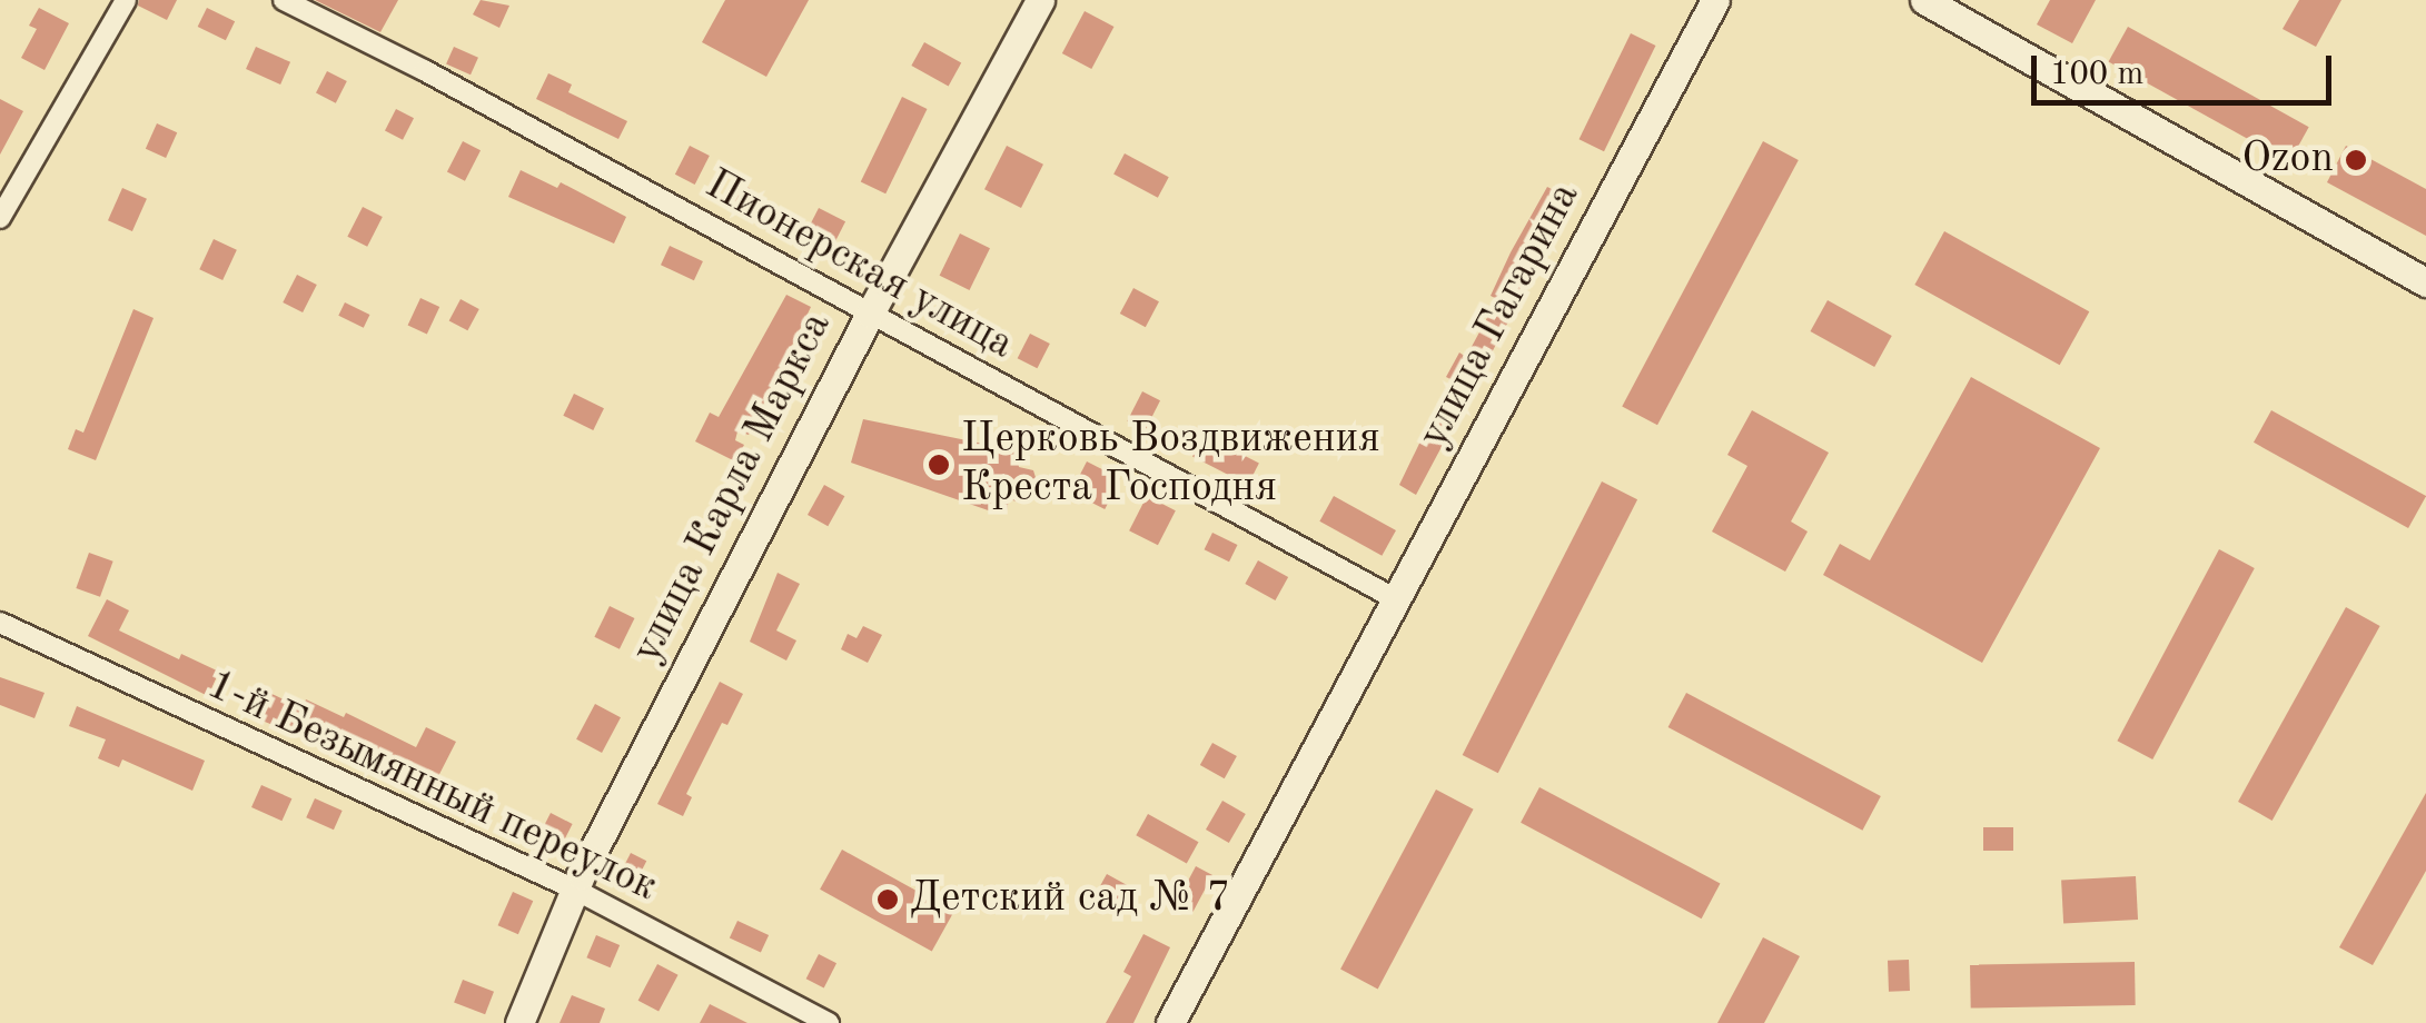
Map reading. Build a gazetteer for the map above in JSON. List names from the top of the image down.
{
  "streets": {
    "main road": ["улица Гагарина", "улица Карла Маркса"],
    "street": ["Пионерская улица", "1-й Безымянный переулок"]
  },
  "crossings": [
    ["Пионерская улица", "улица Гагарина"],
    ["Пионерская улица", "улица Карла Маркса"],
    ["улица Карла Маркса", "1-й Безымянный переулок"]
  ],
  "places": ["Ozon", "Церковь Воздвижения Креста Господня", "Детский сад № 7"],
  "scale_bar": "100 m"
}
